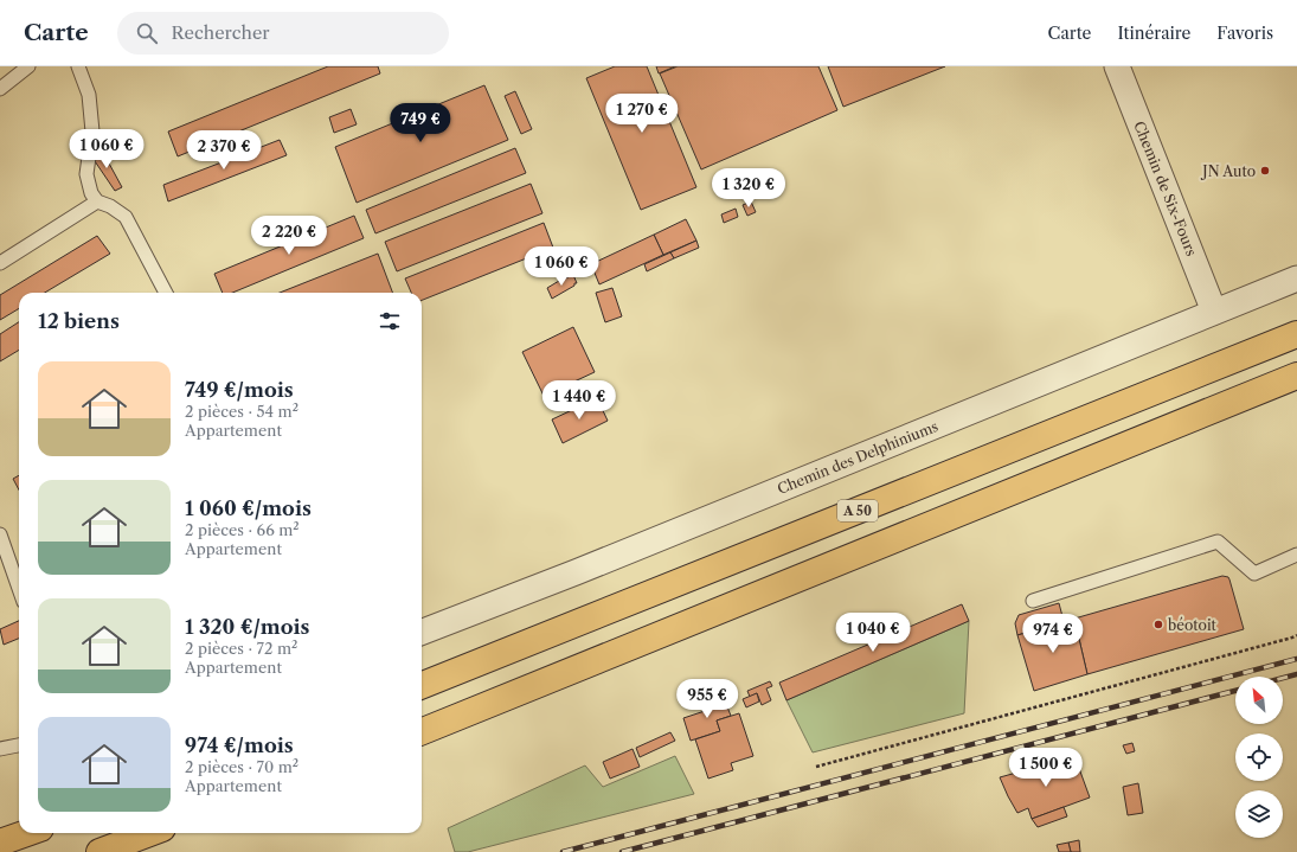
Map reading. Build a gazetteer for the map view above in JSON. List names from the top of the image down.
{
  "streets": {
    "highway": ["A 50"],
    "street": ["Chemin de Six-Fours", "Chemin des Delphiniums"]
  },
  "crossings": [
    ["Chemin de Six-Fours", "Chemin des Delphiniums"]
  ],
  "places": ["JN Auto", "béotoit"],
  "north": "top left",
  "page": {
    "header": "Carte",
    "search": "Rechercher",
    "nav": ["Carte", "Itinéraire", "Favoris"],
    "price": [
      "1 270 €",
      "749 €",
      "1 060 €",
      "2 370 €",
      "1 320 €",
      "2 220 €",
      "1 060 €",
      "1 440 €",
      "1 040 €",
      "974 €",
      "955 €",
      "1 500 €"
    ],
    "heading": "12 biens",
    "list": [
      {
        "name": "749 €/mois",
        "note": "2 pièces · 54 m² · Appartement"
      },
      {
        "name": "1 060 €/mois",
        "note": "2 pièces · 66 m² · Appartement"
      },
      {
        "name": "1 320 €/mois",
        "note": "2 pièces · 72 m² · Appartement"
      },
      {
        "name": "974 €/mois",
        "note": "2 pièces · 70 m² · Appartement"
      }
    ]
  }
}
